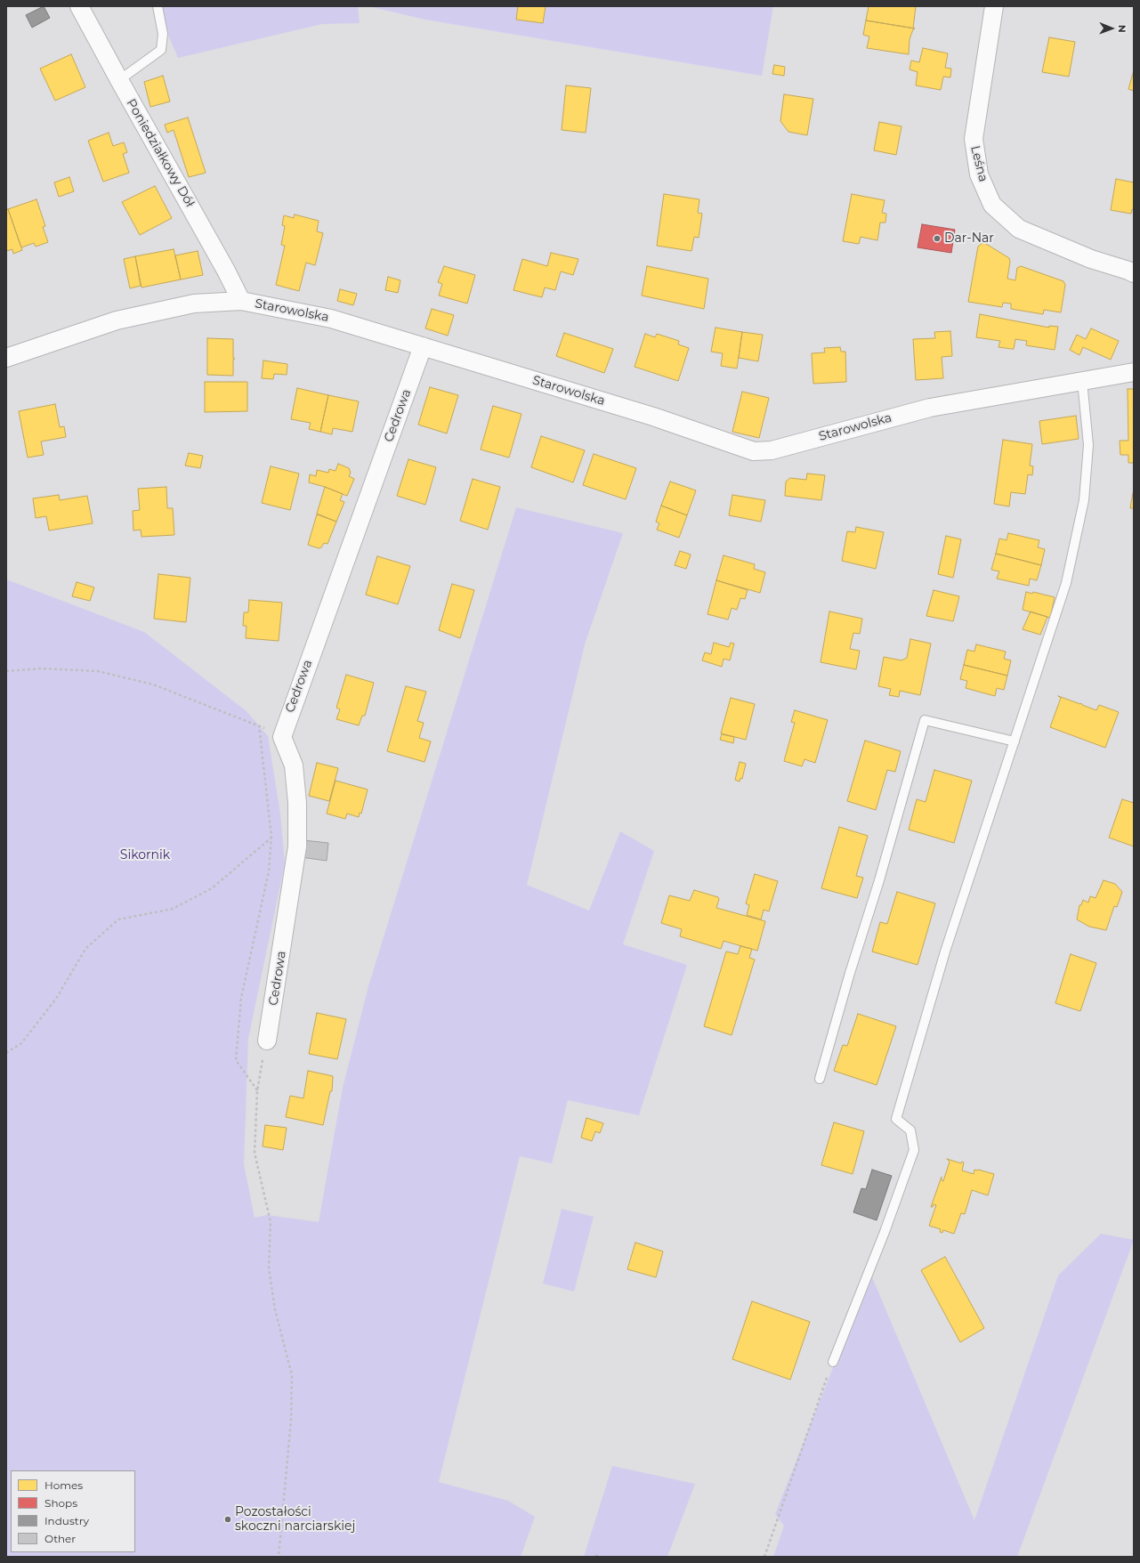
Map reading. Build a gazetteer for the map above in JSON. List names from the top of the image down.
{
  "streets": {
    "street": [
      "Poniedziałkowy Dół",
      "Leśna",
      "Starowolska",
      "Cedrowa"
    ]
  },
  "crossings": [
    ["Poniedziałkowy Dół", "Starowolska"],
    ["Starowolska", "Cedrowa"]
  ],
  "parks": ["Sikornik"],
  "places": ["Dar-Nar", "Pozostałości skoczni narciarskiej"],
  "legend": [
    "Homes",
    "Shops",
    "Industry",
    "Other"
  ],
  "north": "right"
}
